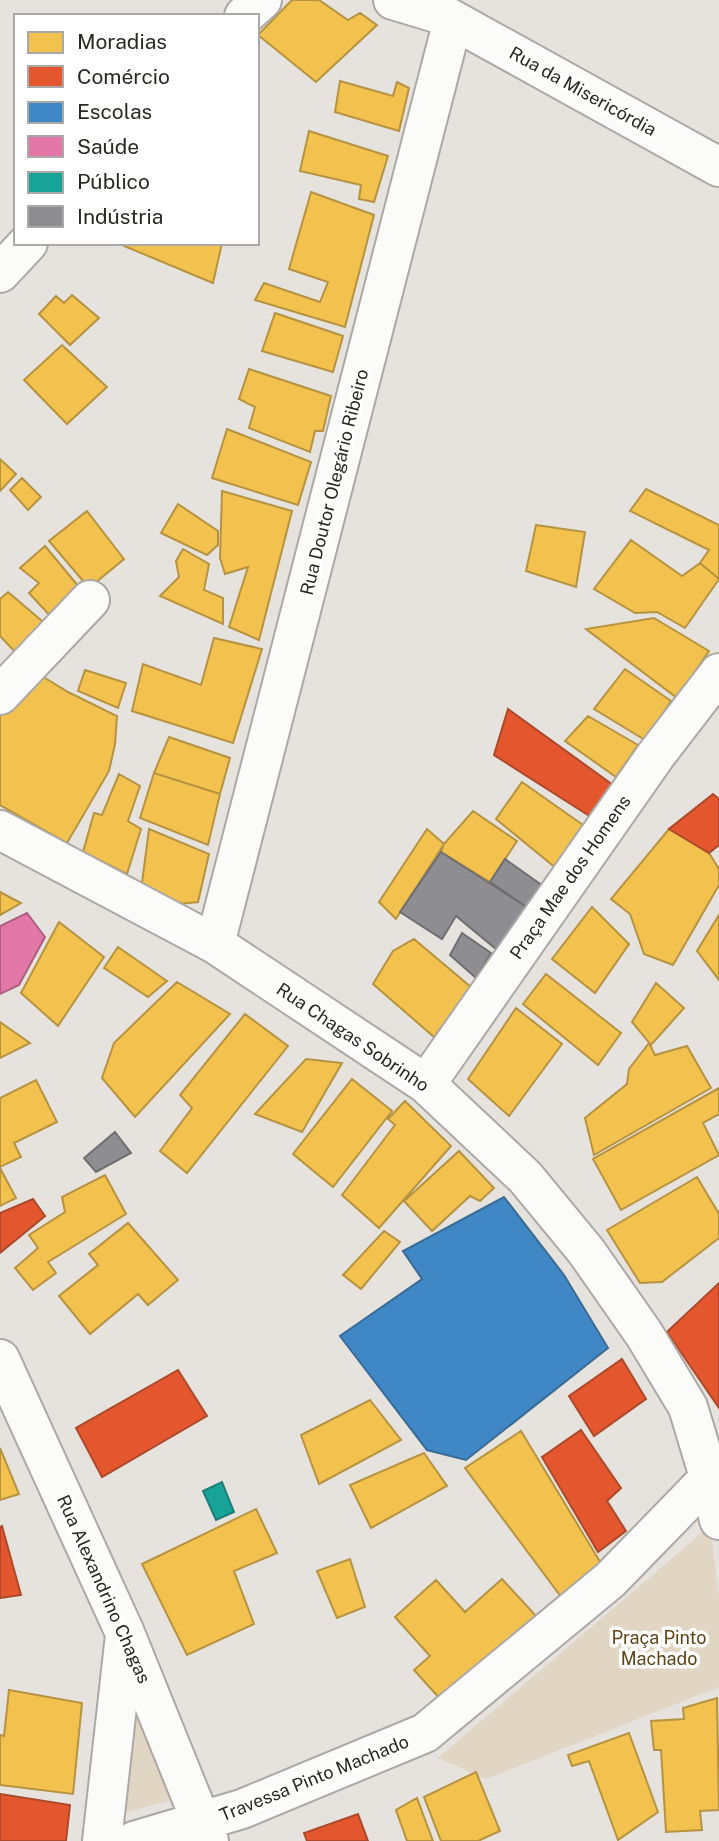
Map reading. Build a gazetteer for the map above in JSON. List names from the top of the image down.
{
  "streets": {
    "street": [
      "Rua da Misericórdia",
      "Rua Doutor Olegário Ribeiro",
      "Praça Mae dos Homens",
      "Rua Chagas Sobrinho",
      "Rua Alexandrino Chagas",
      "Travessa Pinto Machado"
    ]
  },
  "crossings": [
    ["Rua da Misericórdia", "Rua Doutor Olegário Ribeiro"],
    ["Rua Doutor Olegário Ribeiro", "Rua Chagas Sobrinho"],
    ["Praça Mae dos Homens", "Rua Chagas Sobrinho"],
    ["Rua Chagas Sobrinho", "Travessa Pinto Machado"],
    ["Rua Alexandrino Chagas", "Travessa Pinto Machado"]
  ],
  "parks": ["Praça Pinto Machado"],
  "legend": [
    "Moradias",
    "Comércio",
    "Escolas",
    "Saúde",
    "Público",
    "Indústria"
  ]
}
